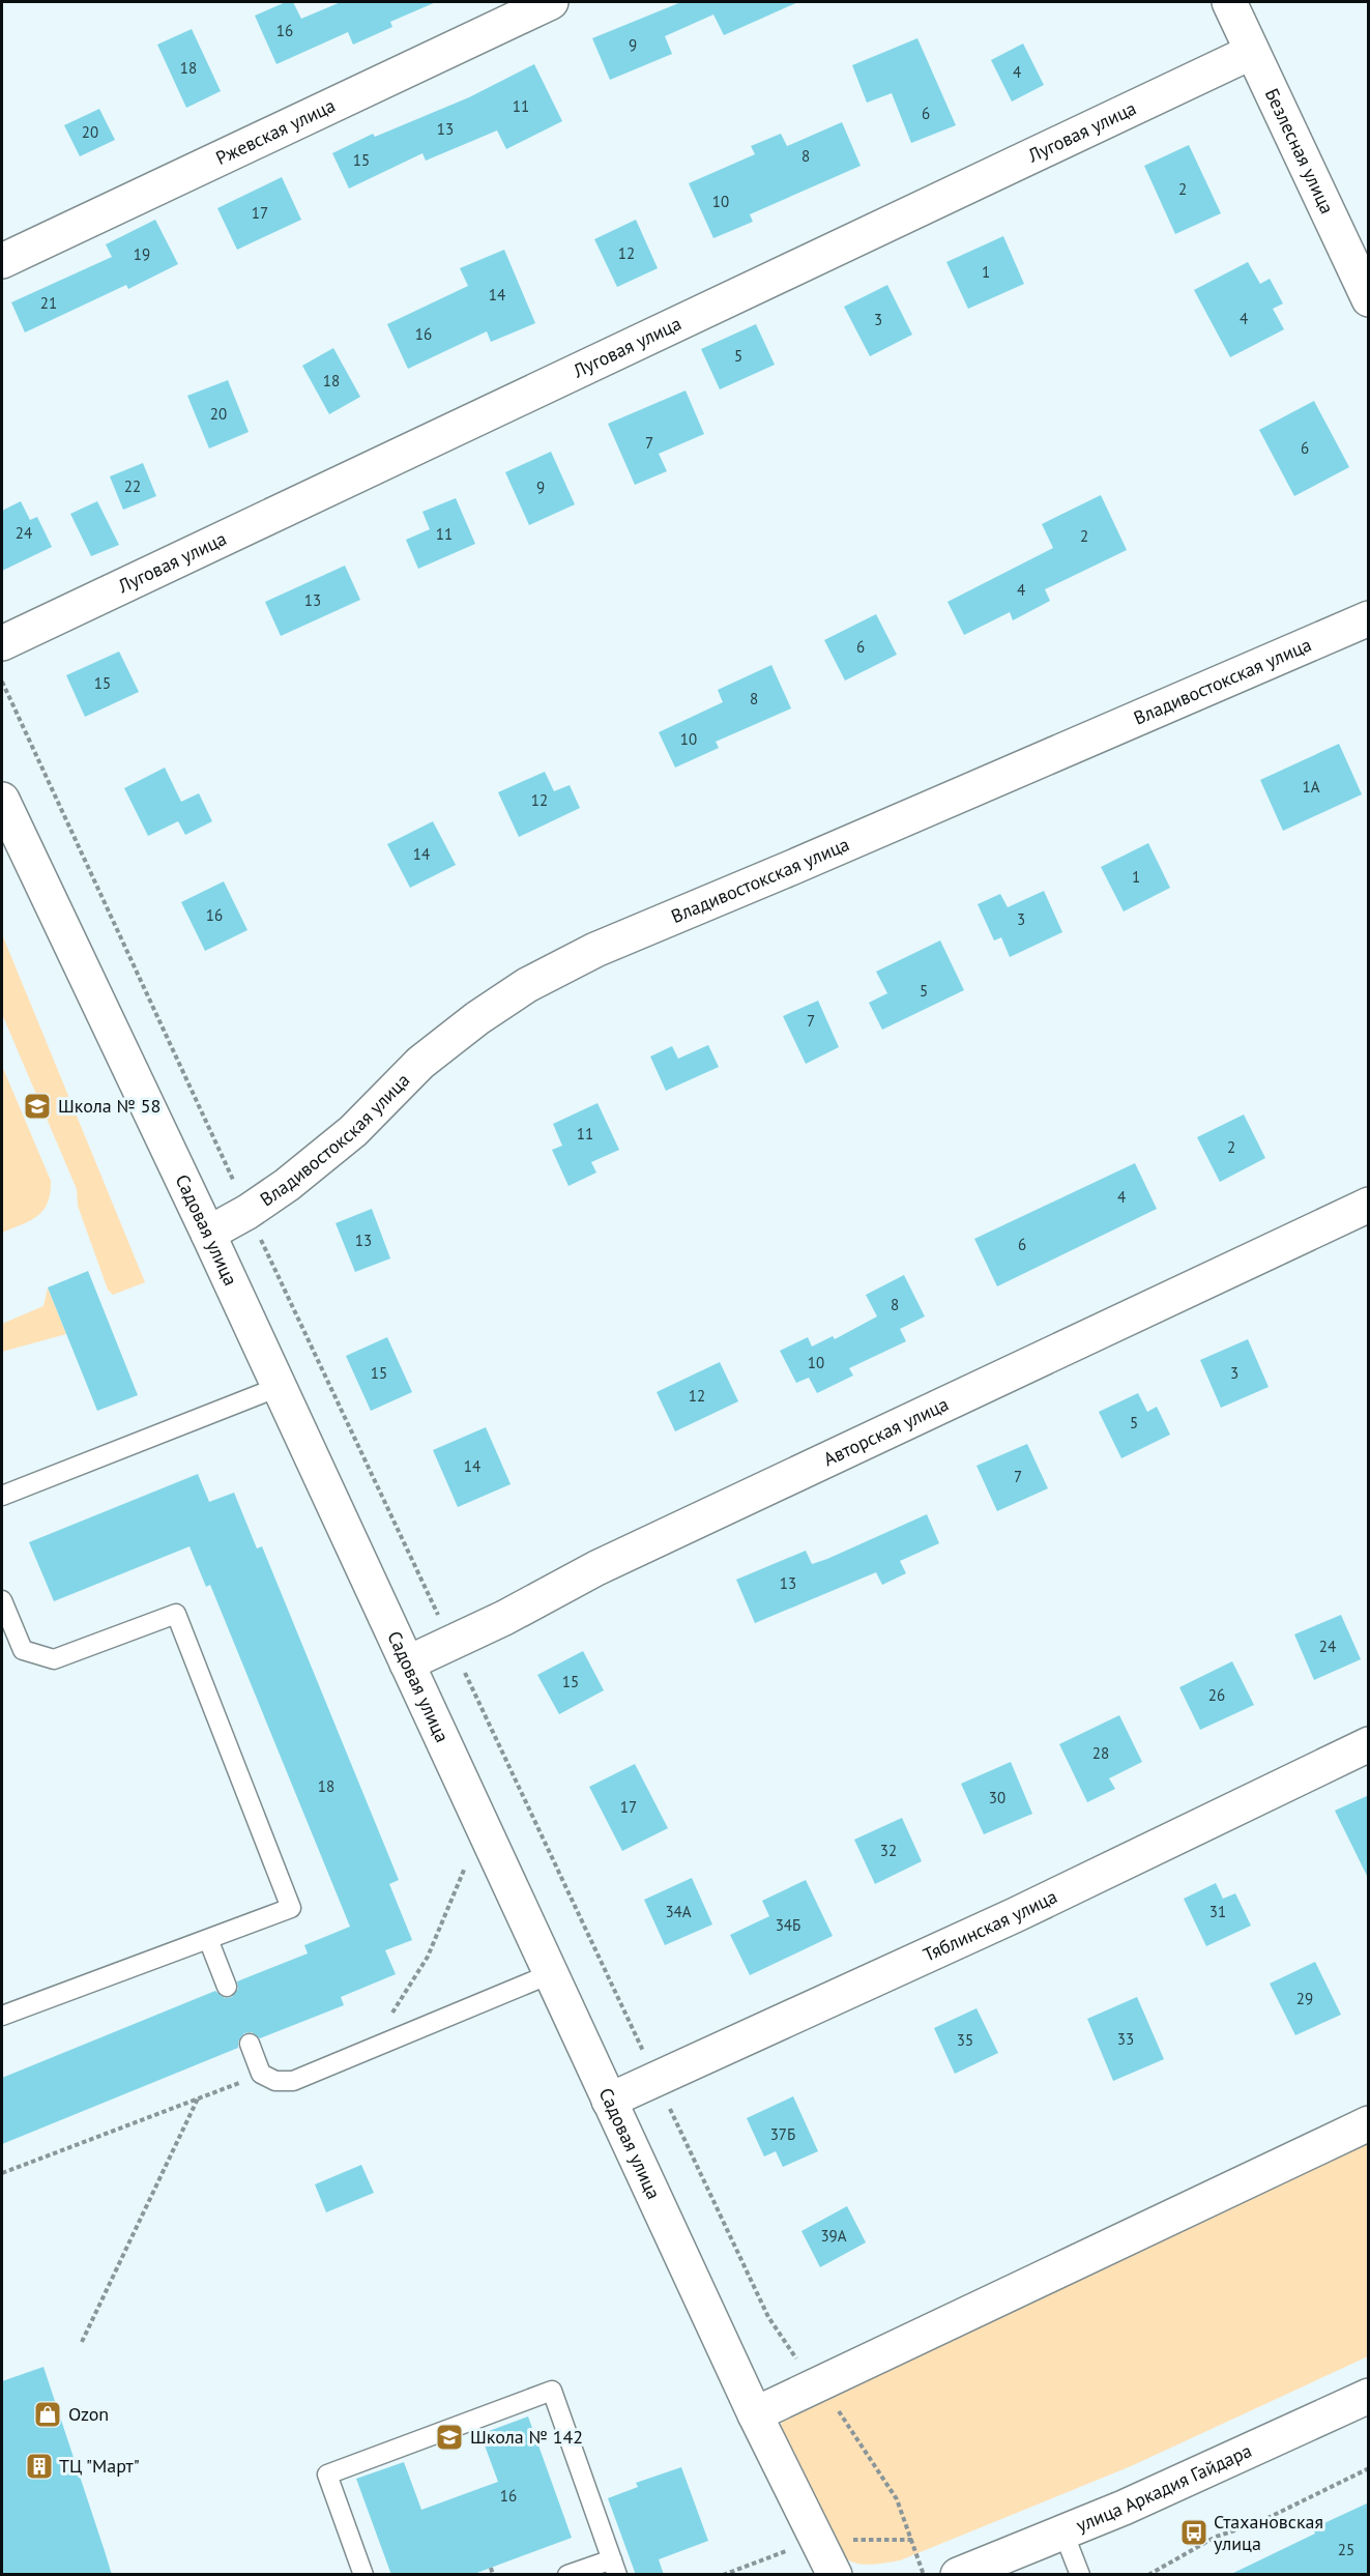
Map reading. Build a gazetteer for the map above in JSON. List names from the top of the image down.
{
  "streets": {
    "street": [
      "Ржевская улица",
      "Луговая улица",
      "Безлесная улица",
      "Владивостокская улица",
      "Садовая улица",
      "Авторская улица",
      "Тяблинская улица",
      "улица Аркадия Гайдара"
    ]
  },
  "crossings": [
    ["Луговая улица", "Безлесная улица"],
    ["Владивостокская улица", "Садовая улица"],
    ["Садовая улица", "Авторская улица"],
    ["Садовая улица", "Тяблинская улица"]
  ],
  "places": {
    "school or university": ["Школа № 58", "Школа № 142"],
    "shop": ["Ozon"],
    "building": ["ТЦ \"Март\""],
    "bus stop": ["Стахановская улица"]
  },
  "house_numbers": [
    "16",
    "9",
    "18",
    "4",
    "11",
    "6",
    "13",
    "20",
    "8",
    "15",
    "2",
    "10",
    "17",
    "12",
    "19",
    "1",
    "14",
    "21",
    "4",
    "3",
    "16",
    "5",
    "18",
    "20",
    "7",
    "6",
    "22",
    "9",
    "24",
    "11",
    "2",
    "4",
    "13",
    "6",
    "15",
    "8",
    "10",
    "1А",
    "12",
    "14",
    "1",
    "16",
    "3",
    "5",
    "7",
    "11",
    "2",
    "4",
    "13",
    "6",
    "8",
    "10",
    "15",
    "3",
    "12",
    "5",
    "14",
    "7",
    "13",
    "24",
    "15",
    "26",
    "28",
    "18",
    "30",
    "17",
    "32",
    "34А",
    "31",
    "34Б",
    "29",
    "33",
    "35",
    "37Б",
    "39А",
    "16",
    "25"
  ]
}
